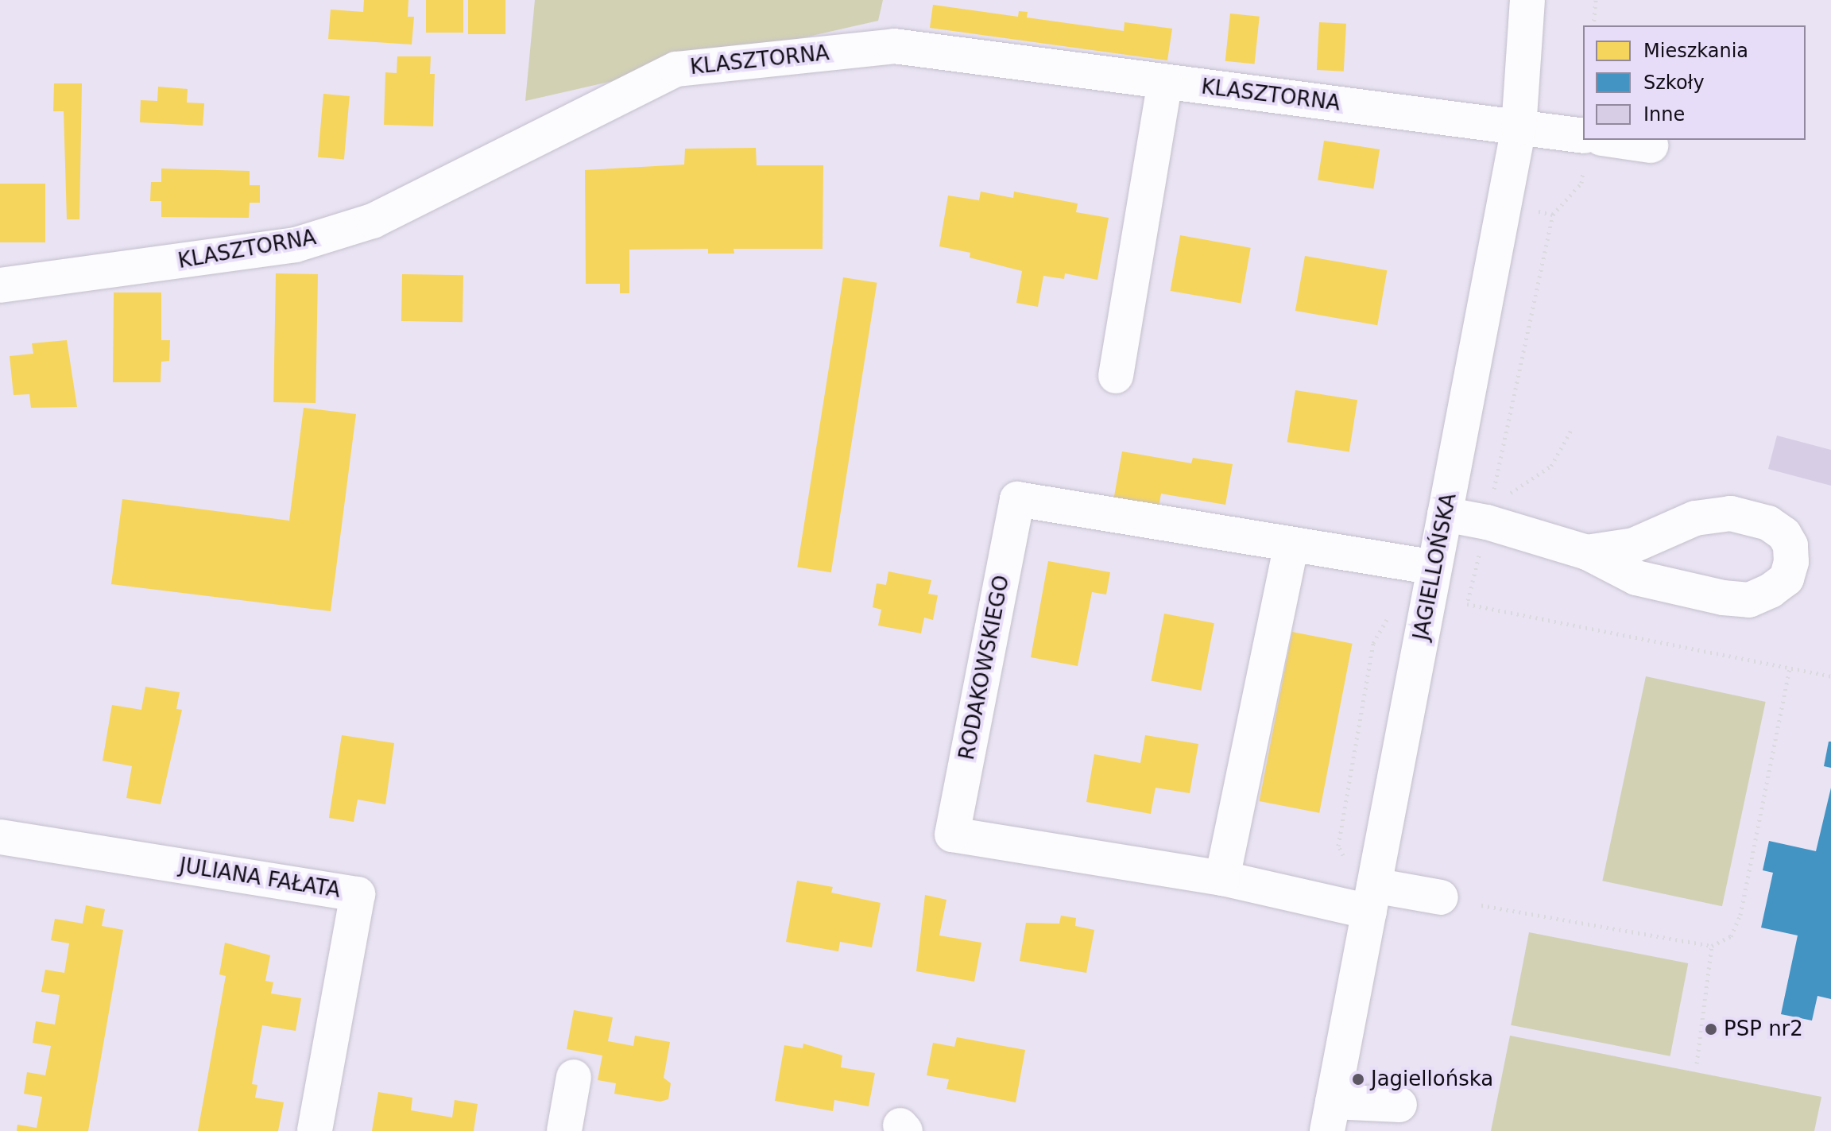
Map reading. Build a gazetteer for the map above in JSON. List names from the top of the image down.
{
  "streets": {
    "street": [
      "KLASZTORNA",
      "JAGIELLOŃSKA",
      "RODAKOWSKIEGO",
      "JULIANA FAŁATA"
    ]
  },
  "crossings": [
    ["KLASZTORNA", "JAGIELLOŃSKA"],
    ["JAGIELLOŃSKA", "RODAKOWSKIEGO"]
  ],
  "places": ["PSP nr2", "Jagiellońska"],
  "legend": ["Mieszkania", "Szkoły", "Inne"]
}
